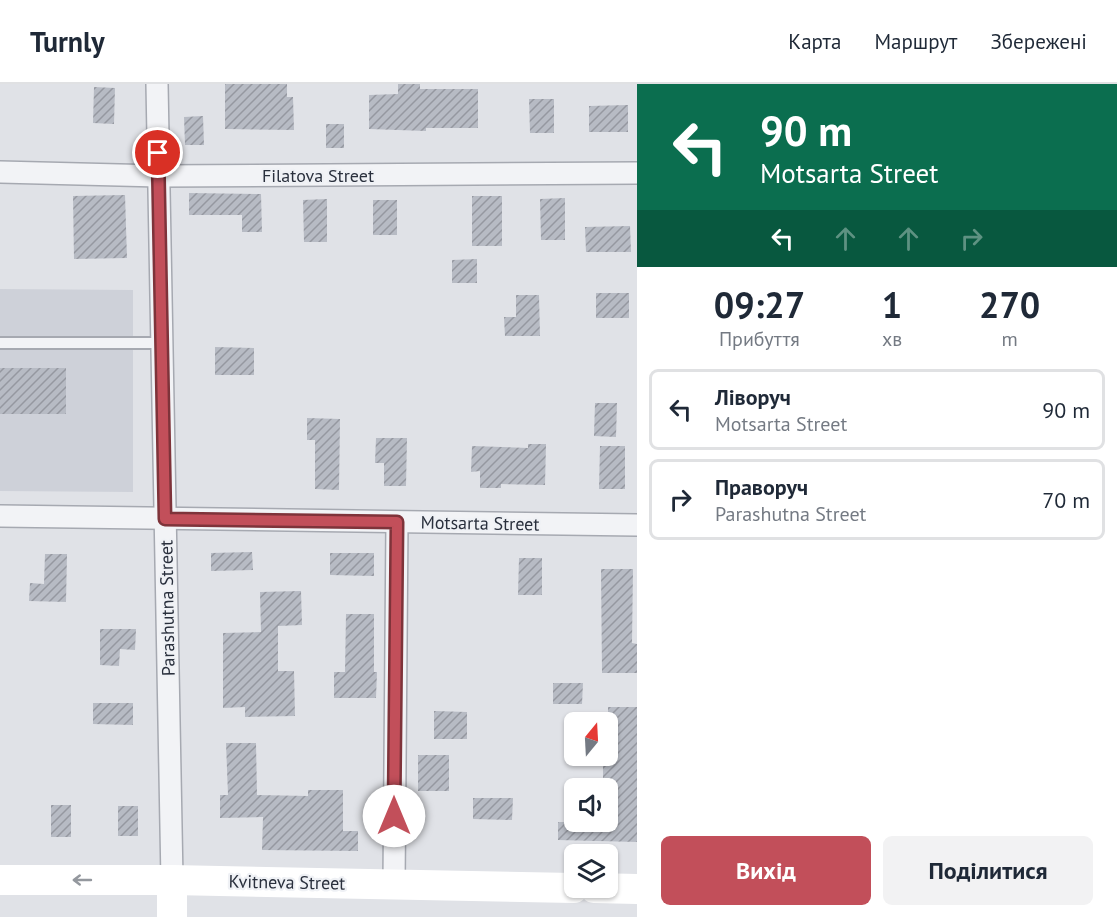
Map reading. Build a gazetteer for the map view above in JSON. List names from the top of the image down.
{
  "streets": {
    "main road": ["Parashutna Street", "Kvitneva Street"],
    "street": ["Filatova Street", "Motsarta Street"]
  },
  "crossings": [
    ["Filatova Street", "Parashutna Street"],
    ["Motsarta Street", "Parashutna Street"],
    ["Parashutna Street", "Kvitneva Street"]
  ],
  "north": "top",
  "page": {
    "header": "Turnly",
    "nav": ["Карта", "Маршрут", "Збережені"],
    "turn": ["90 m", "Motsarta Street"],
    "eta": [
      "09:27",
      "Прибуття",
      "1",
      "хв",
      "270",
      "m"
    ],
    "list": [
      {
        "name": "Ліворуч",
        "note": "Motsarta Street",
        "value": "90 m"
      },
      {
        "name": "Праворуч",
        "note": "Parashutna Street",
        "value": "70 m"
      }
    ],
    "buttons": ["Вихід", "Поділитися"]
  }
}
